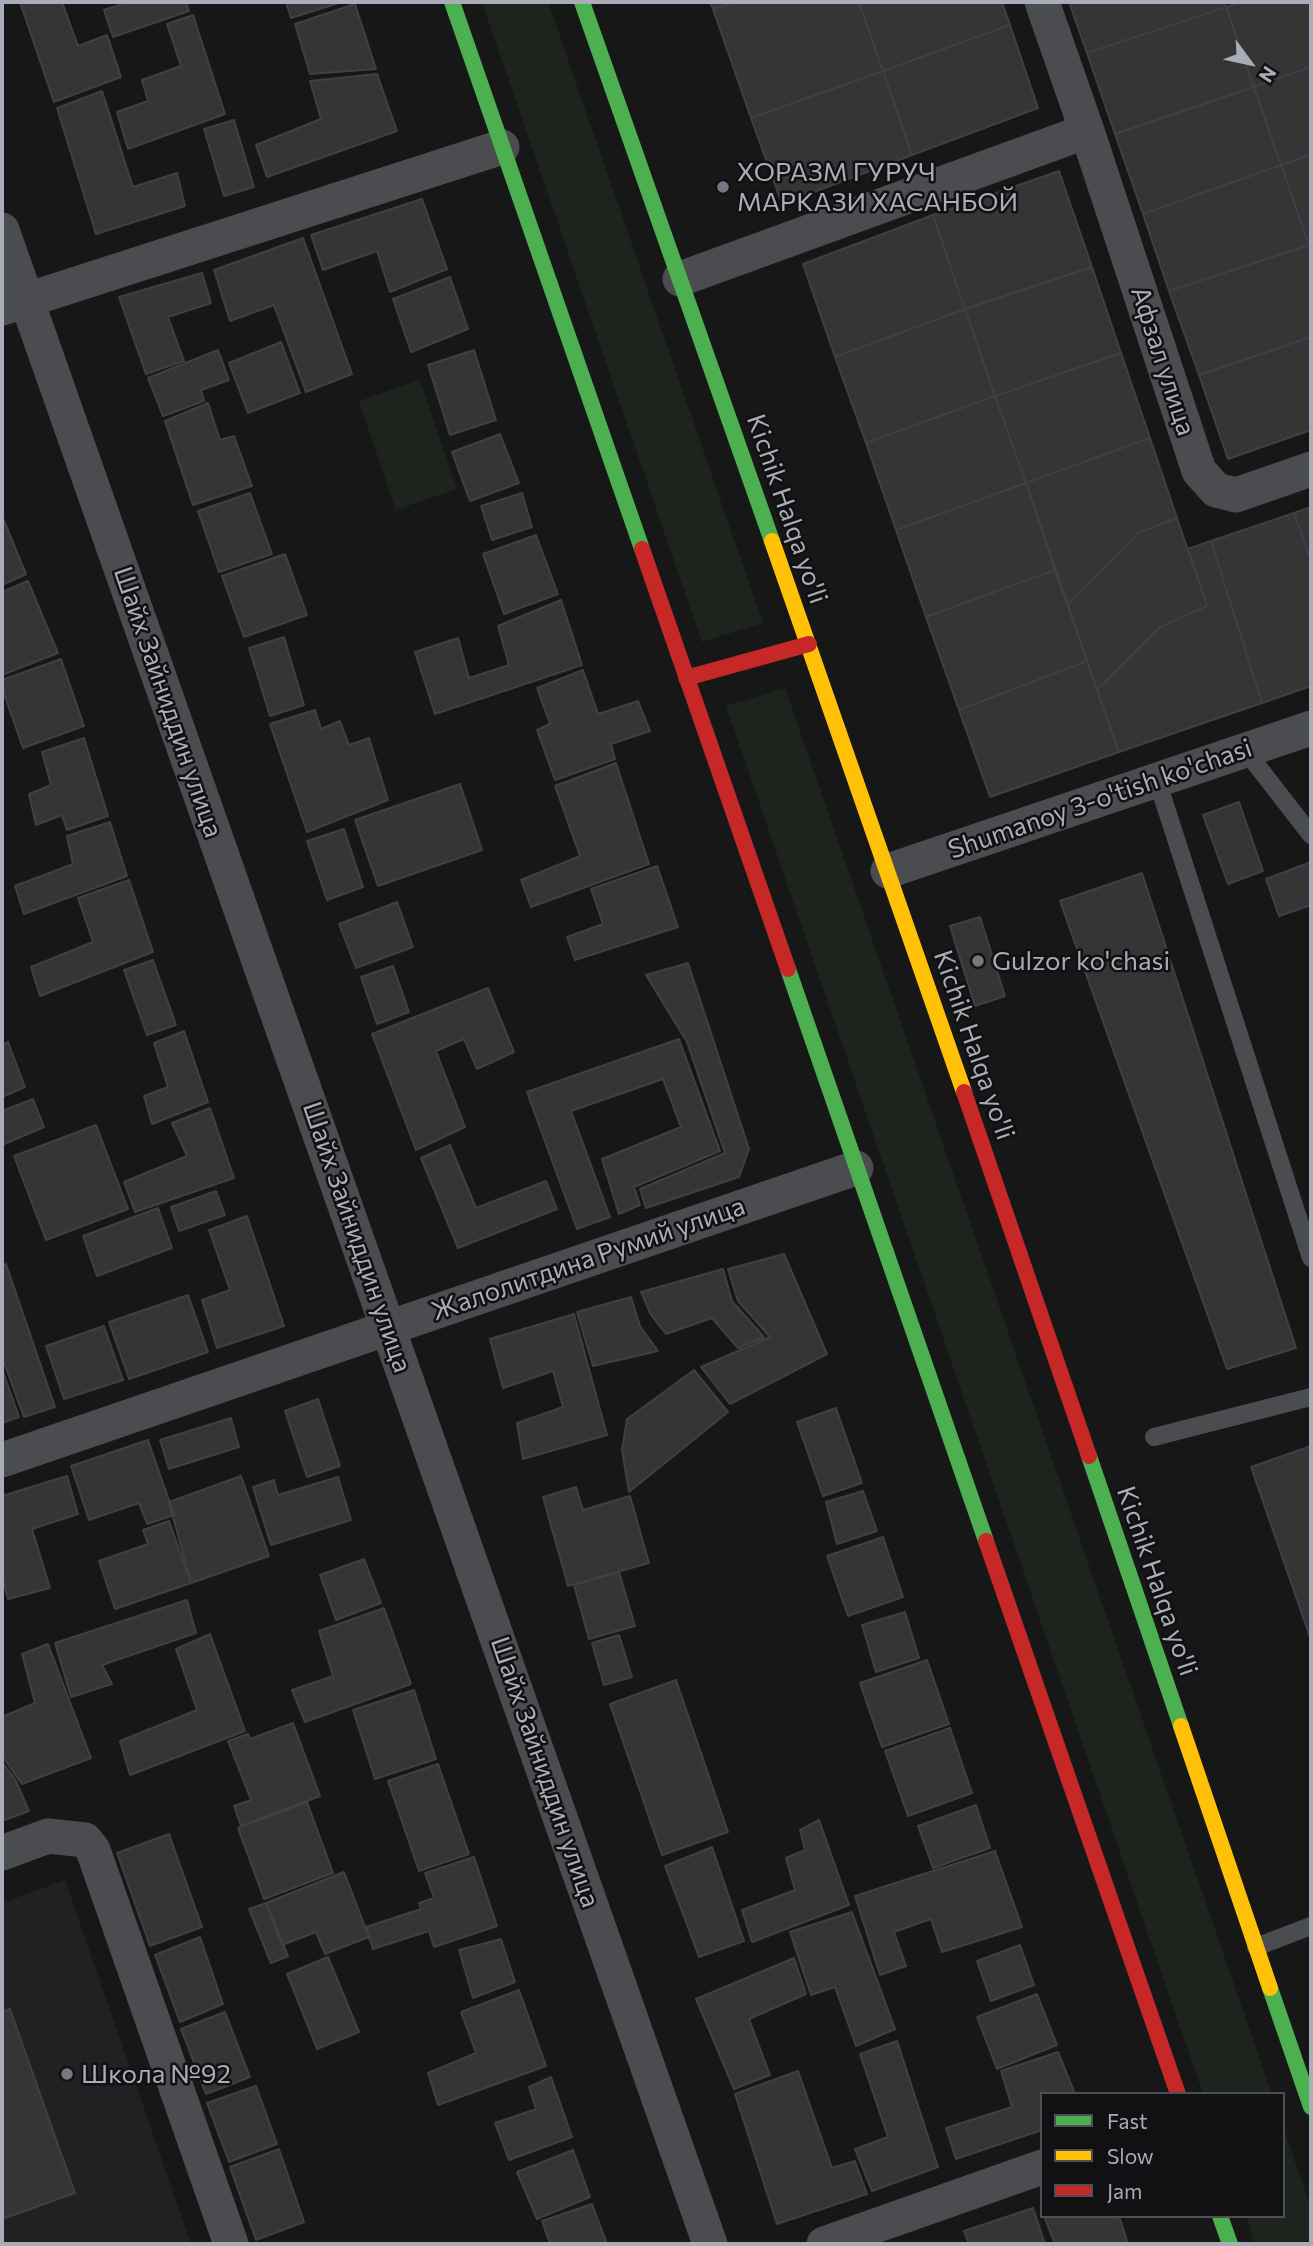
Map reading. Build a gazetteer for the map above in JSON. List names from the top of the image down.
{
  "streets": {
    "highway": ["Kichik Halqa yo'li"],
    "street": [
      "Афзал улица",
      "Шайх Зайниддин улица",
      "Shumanoy 3-o'tish ko'chasi",
      "Жалолитдина Румий улица"
    ]
  },
  "crossings": [
    ["Kichik Halqa yo'li", "Shumanoy 3-o'tish ko'chasi"],
    ["Шайх Зайниддин улица", "Жалолитдина Румий улица"]
  ],
  "places": ["ХОРАЗМ ГУРУЧ МАРКАЗИ ХАСАНБОЙ", "Gulzor ko'chasi", "Школа №92"],
  "legend": ["Fast", "Slow", "Jam"],
  "north": "bottom right"
}
